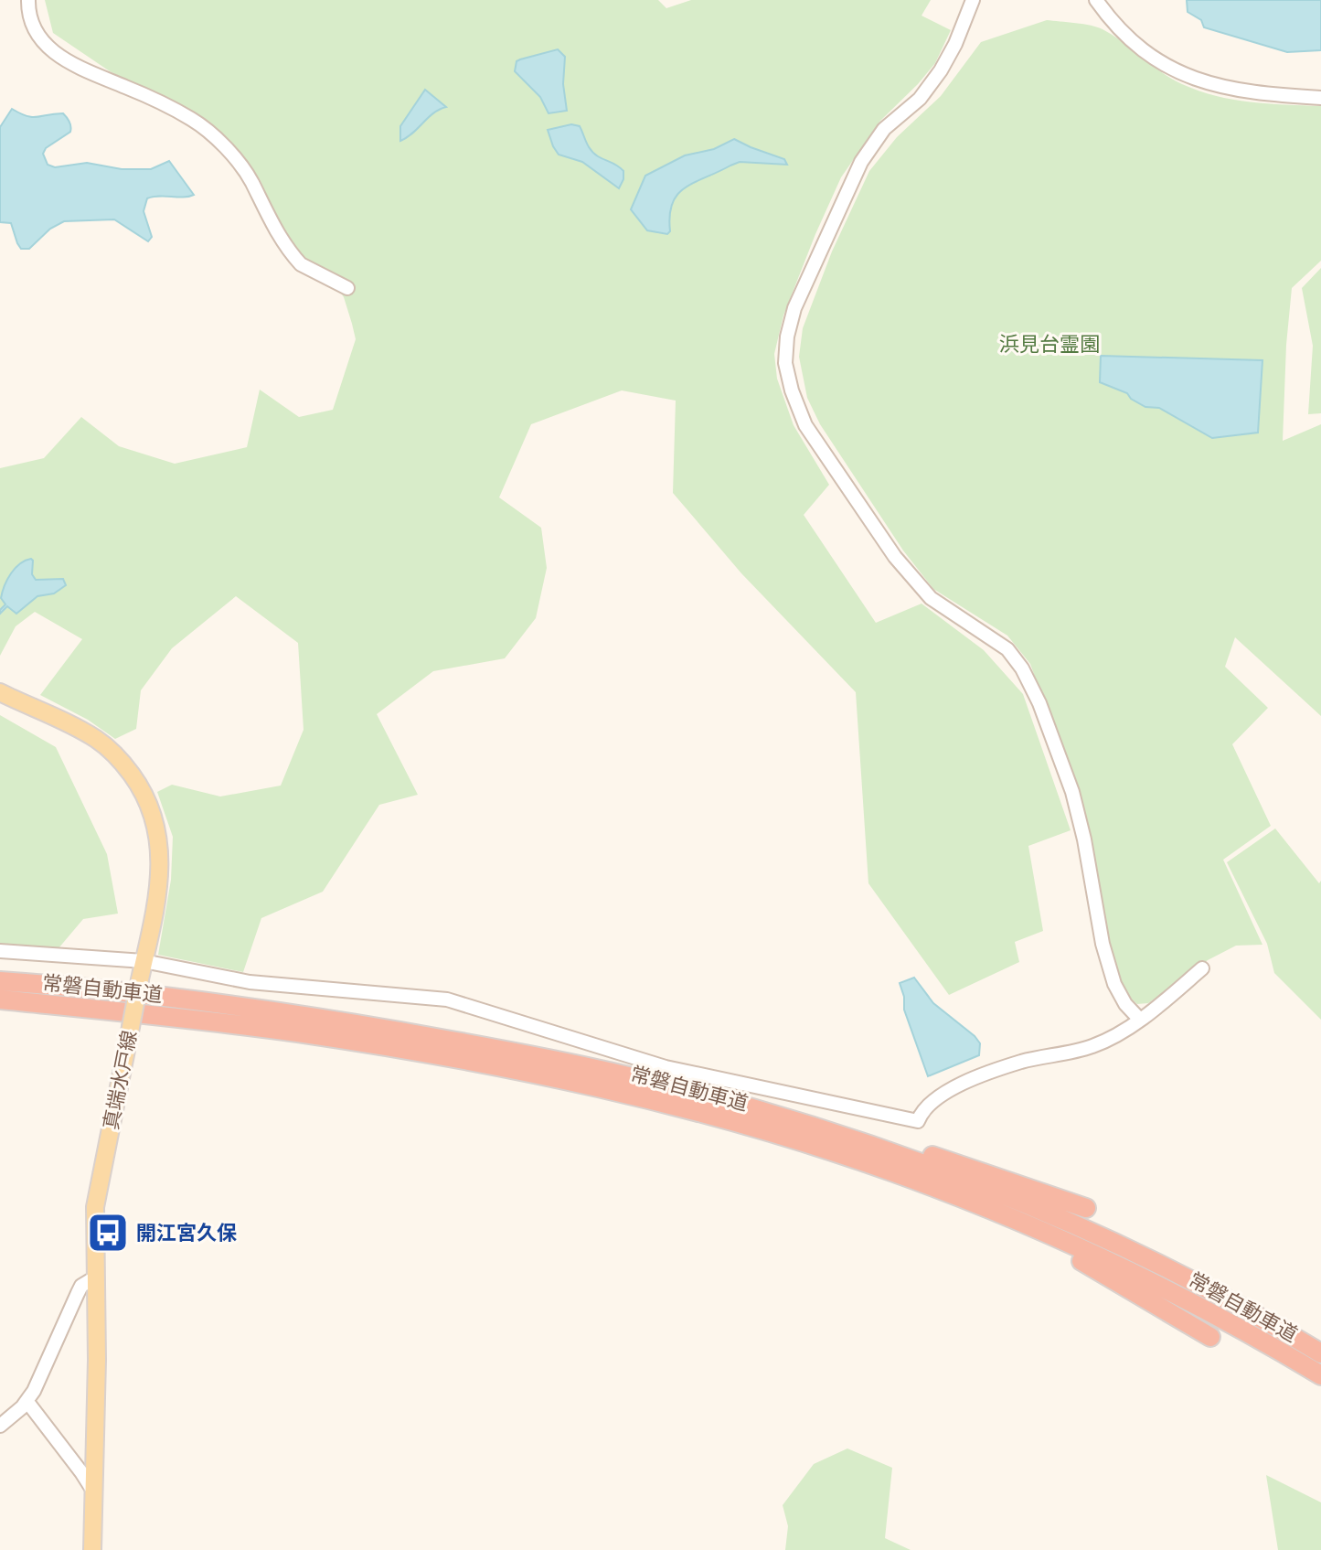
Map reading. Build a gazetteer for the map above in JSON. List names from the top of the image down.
{
  "streets": {
    "highway": ["常磐自動車道"],
    "main road": ["真端水戸線"]
  },
  "parks": ["浜見台霊園"],
  "places": {
    "bus stop": ["開江宮久保"]
  }
}
